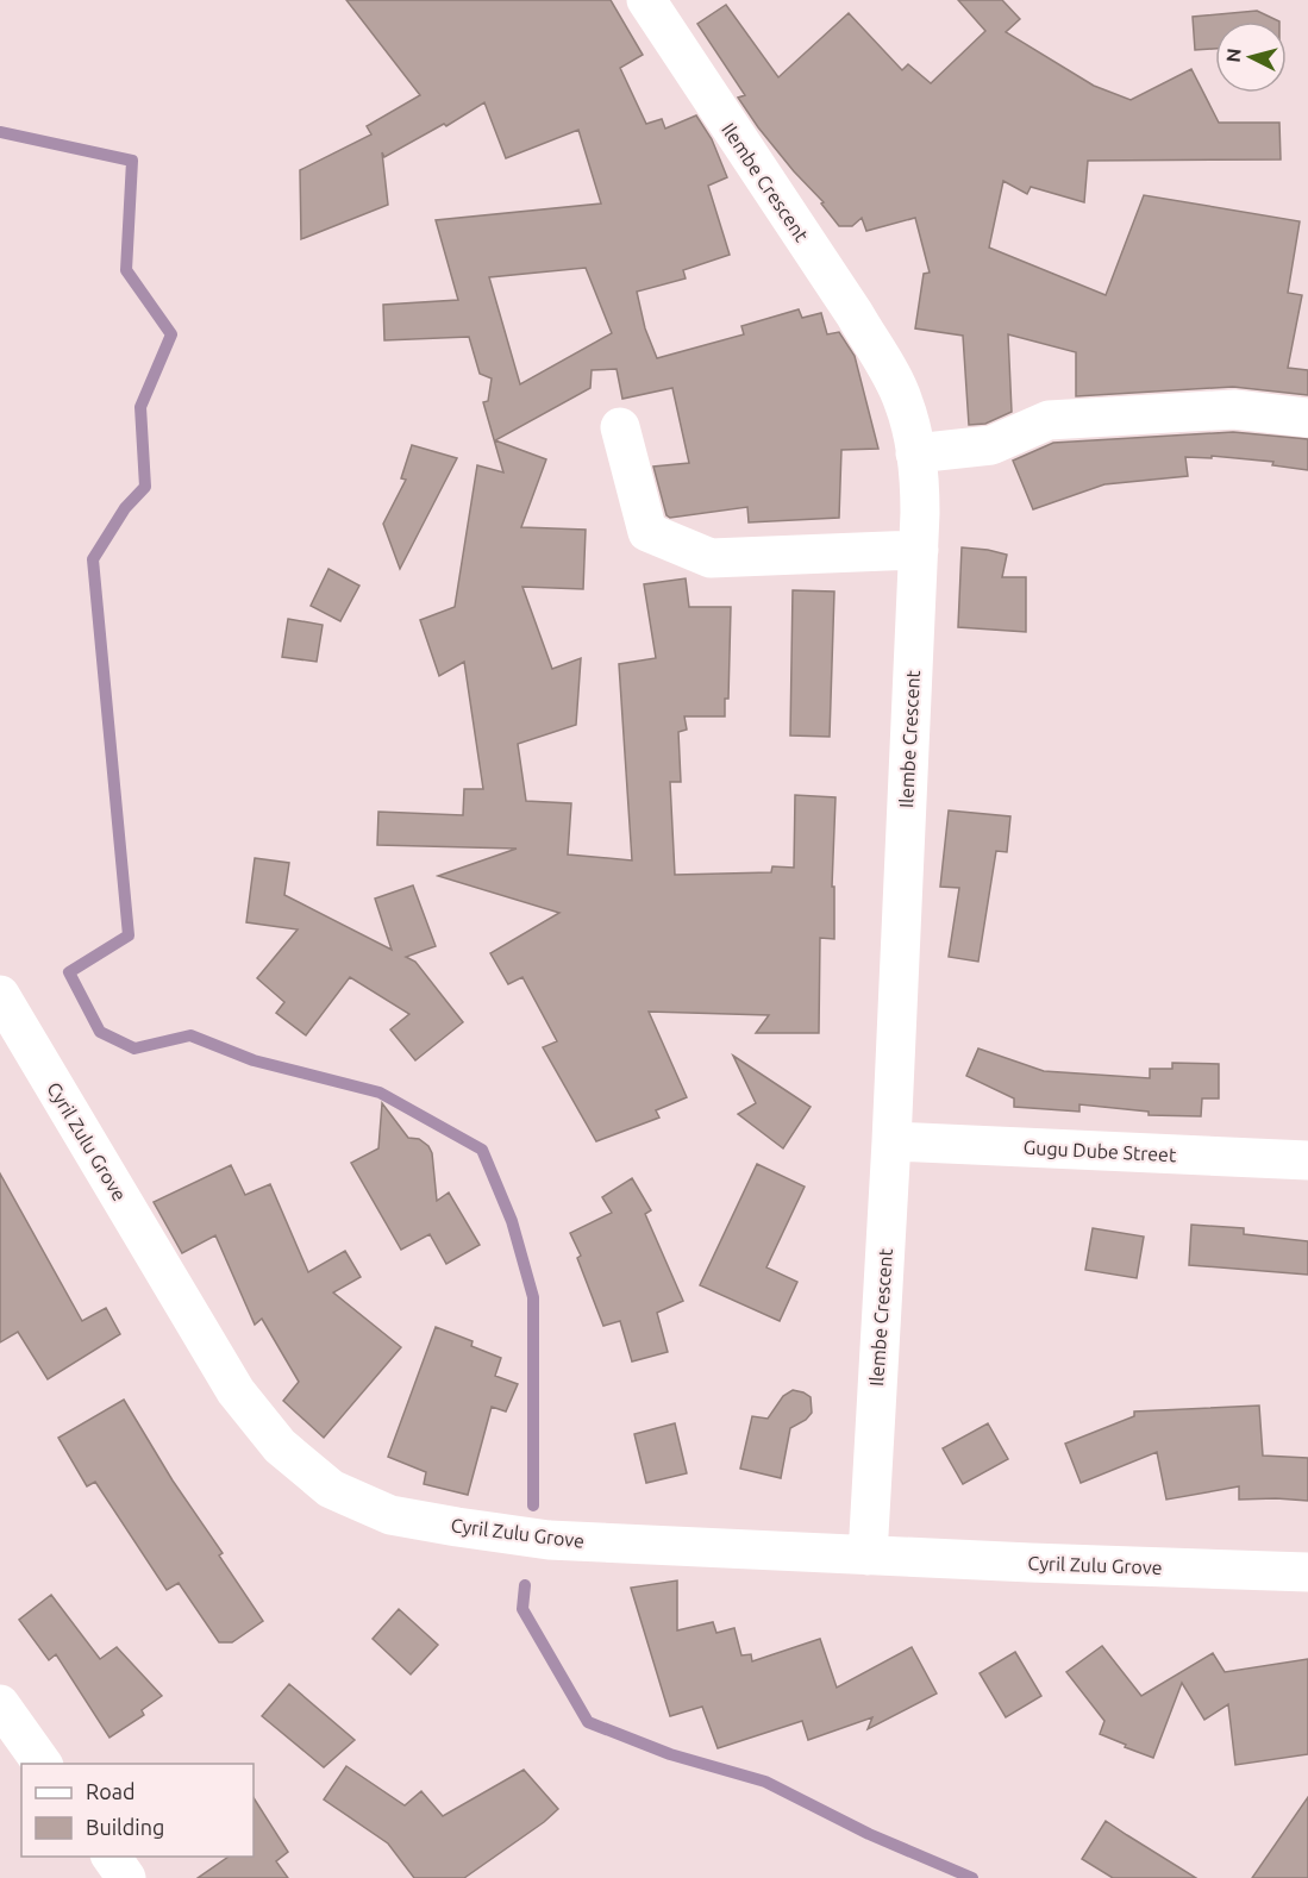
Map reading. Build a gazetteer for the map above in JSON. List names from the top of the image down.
{
  "streets": {
    "street": ["Ilembe Crescent", "Cyril Zulu Grove", "Gugu Dube Street"]
  },
  "crossings": [
    ["Ilembe Crescent", "Cyril Zulu Grove"],
    ["Ilembe Crescent", "Gugu Dube Street"]
  ],
  "legend": ["Road", "Building"],
  "north": "left"
}
